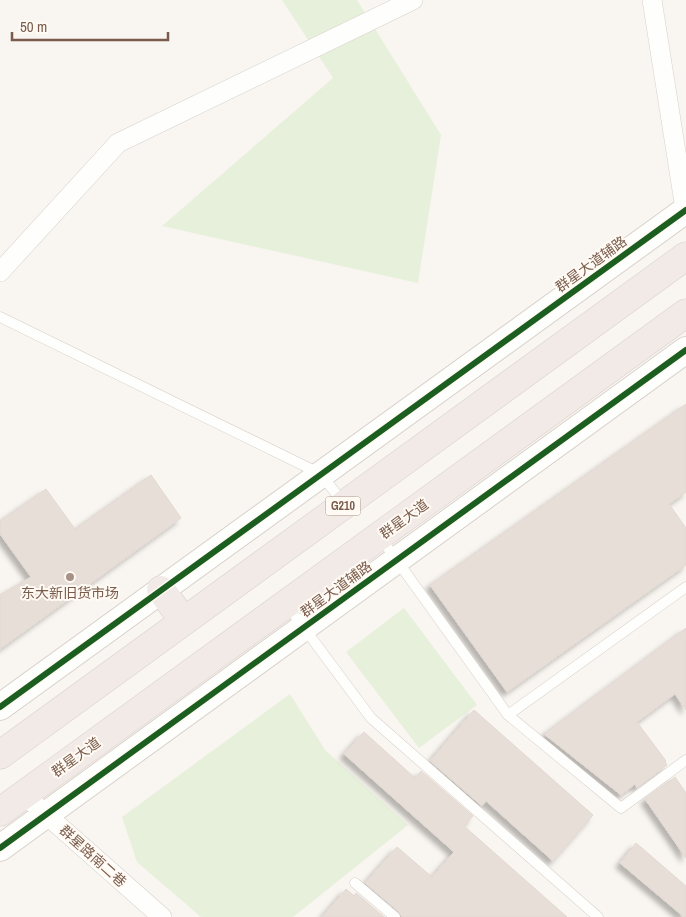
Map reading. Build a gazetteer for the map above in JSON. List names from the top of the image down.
{
  "streets": {
    "highway": ["G210", "群星大道"],
    "street": ["群星大道辅路", "群星路南二巷"]
  },
  "crossings": [
    ["群星大道辅路", "群星路南二巷"],
    ["群星大道", "群星路南二巷"]
  ],
  "places": ["东大新旧货市场"],
  "scale_bar": "50 m"
}
